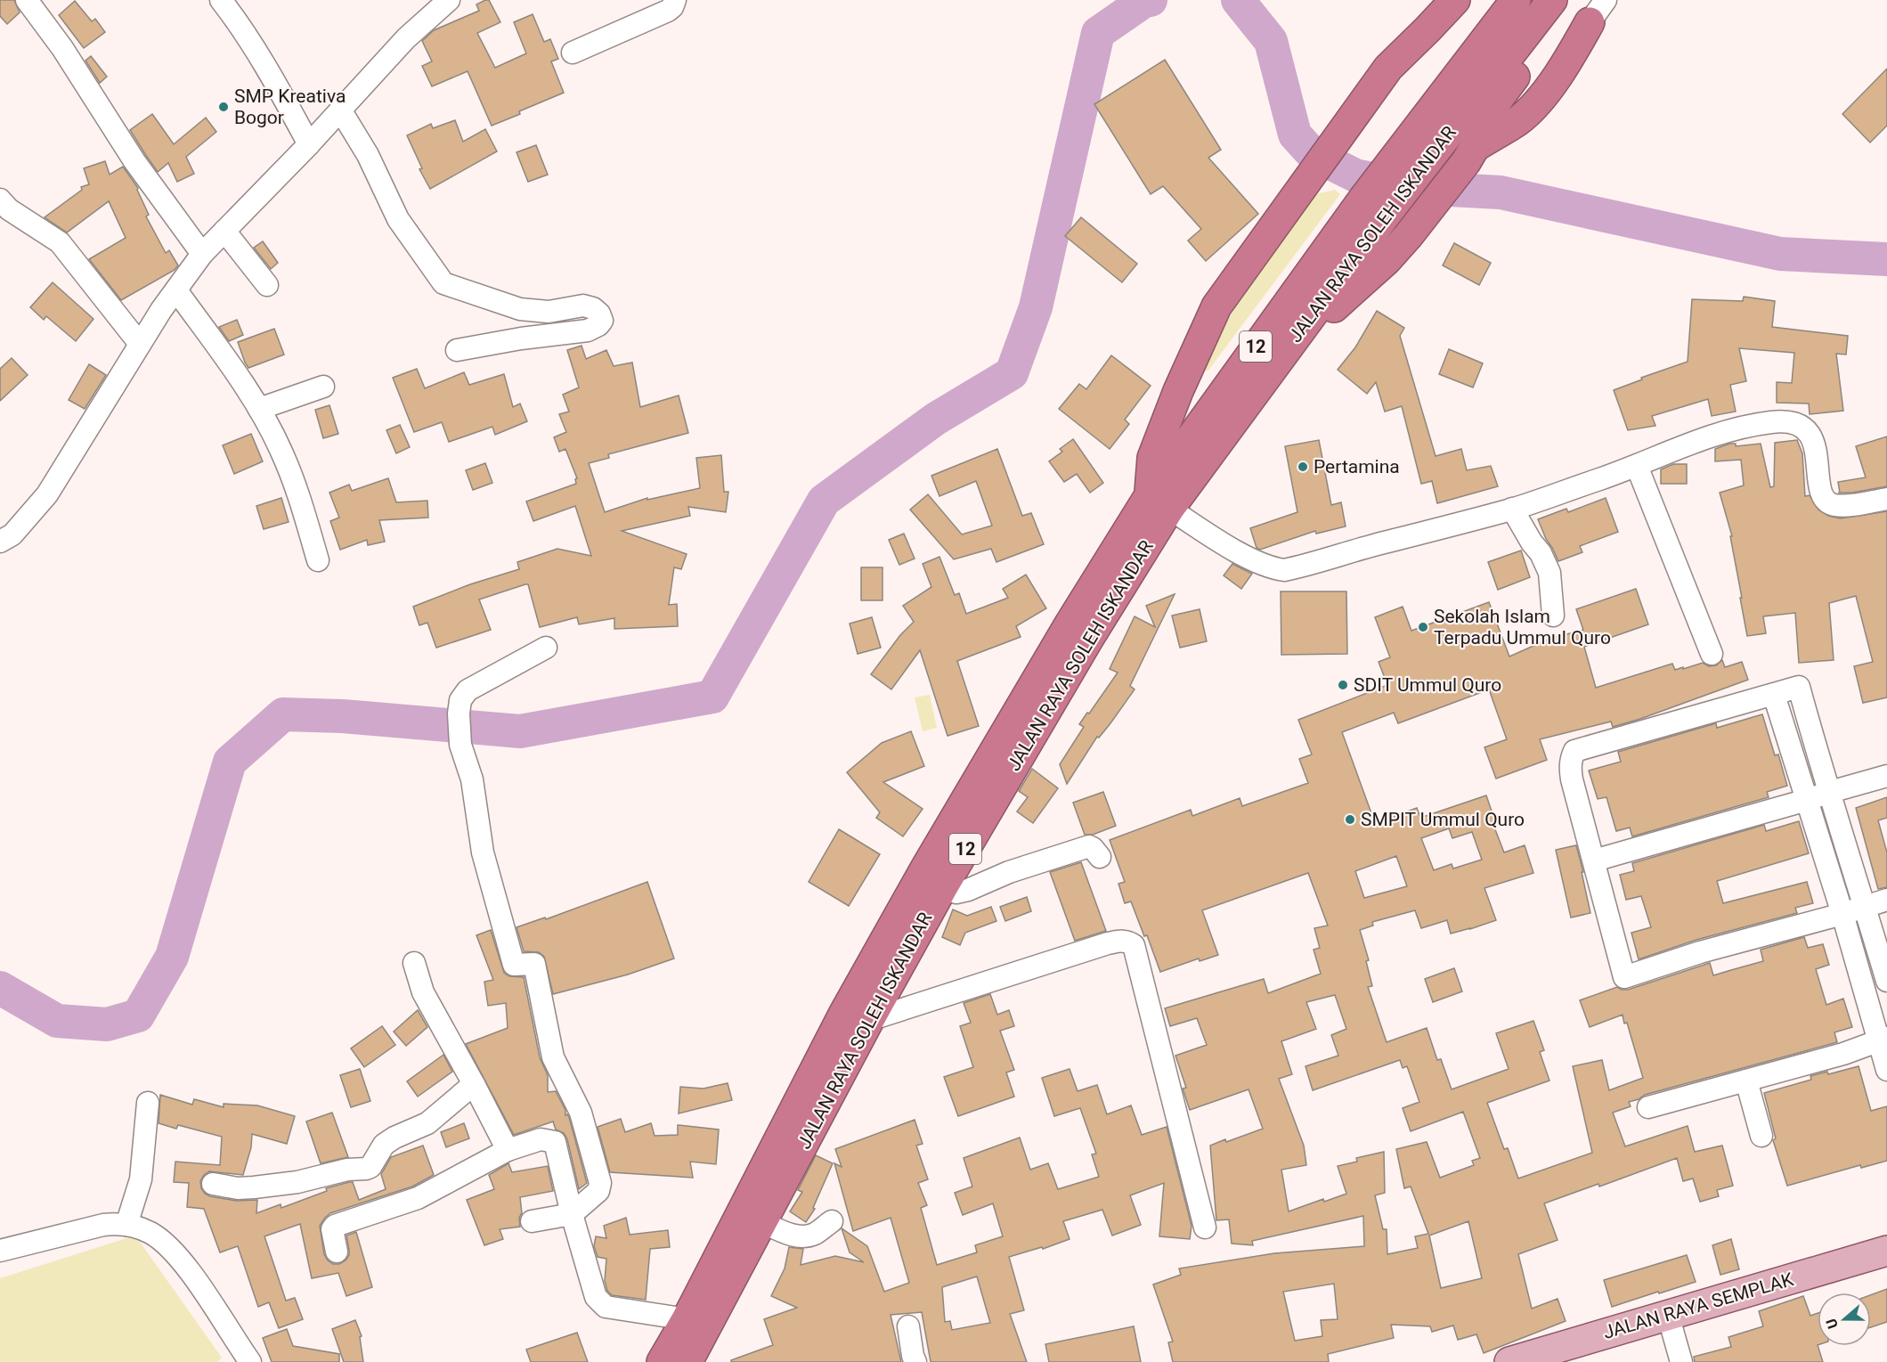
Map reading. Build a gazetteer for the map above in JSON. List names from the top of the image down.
{
  "streets": {
    "highway": ["JALAN RAYA SOLEH ISKANDAR", "12"],
    "main road": ["JALAN RAYA SEMPLAK"]
  },
  "places": [
    "SMP Kreativa Bogor",
    "Pertamina",
    "Sekolah Islam Terpadu Ummul Quro",
    "SDIT Ummul Quro",
    "SMPIT Ummul Quro"
  ],
  "north": "left"
}
